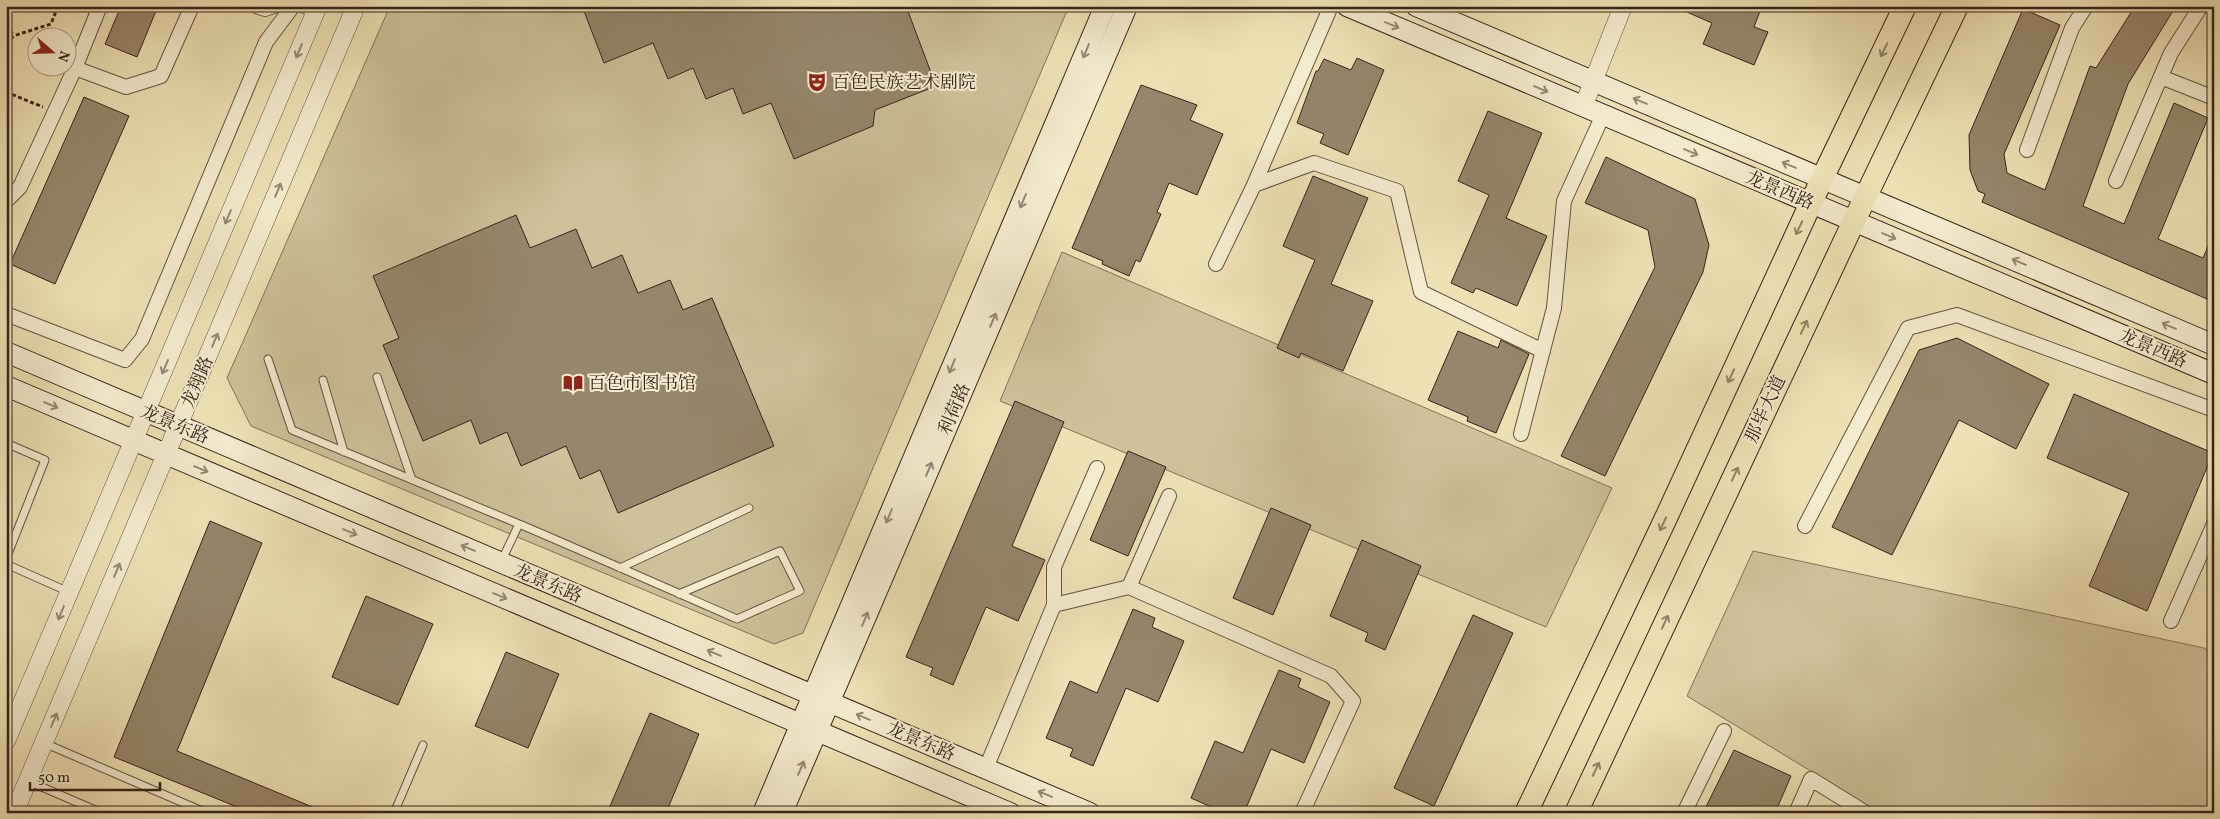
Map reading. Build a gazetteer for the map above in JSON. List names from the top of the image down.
{
  "streets": {
    "main road": [
      "龙景西路",
      "利荷路",
      "那毕大道",
      "龙景东路"
    ],
    "street": ["龙翔路"]
  },
  "crossings": [
    ["龙景西路", "那毕大道"],
    ["龙翔路", "龙景东路"],
    ["利荷路", "龙景东路"]
  ],
  "places": {
    "theatre": ["百色民族艺术剧院"],
    "library": ["百色市图书馆"]
  },
  "scale_bar": "50 m",
  "north": "right"
}
